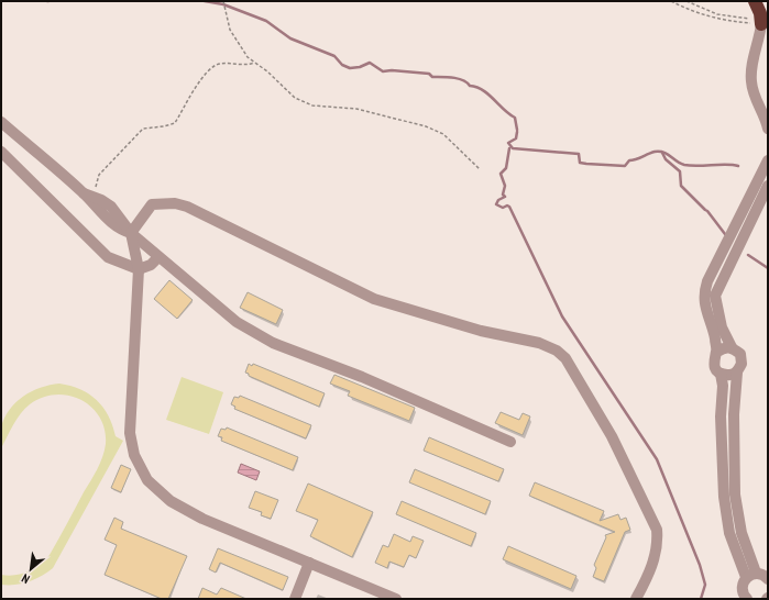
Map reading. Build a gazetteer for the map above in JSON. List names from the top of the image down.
{
  "north": "bottom left"
}
